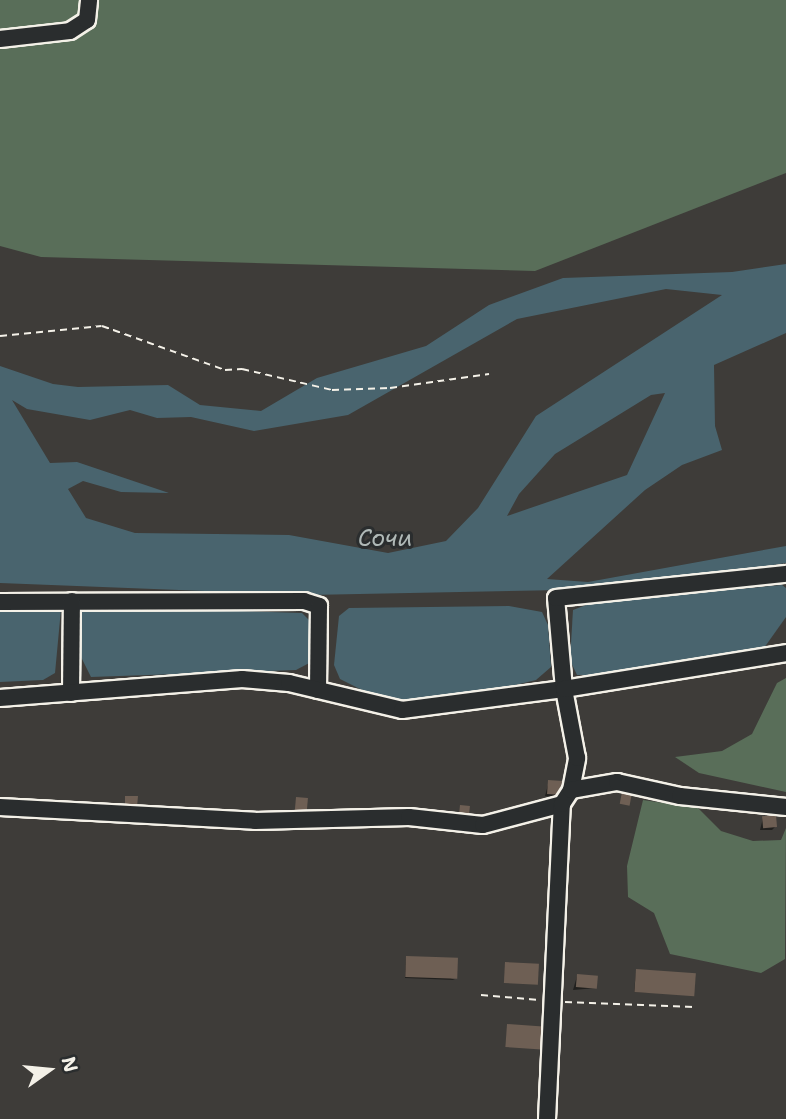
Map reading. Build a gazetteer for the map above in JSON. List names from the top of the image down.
{
  "water": ["Сочи"],
  "north": "right"
}
